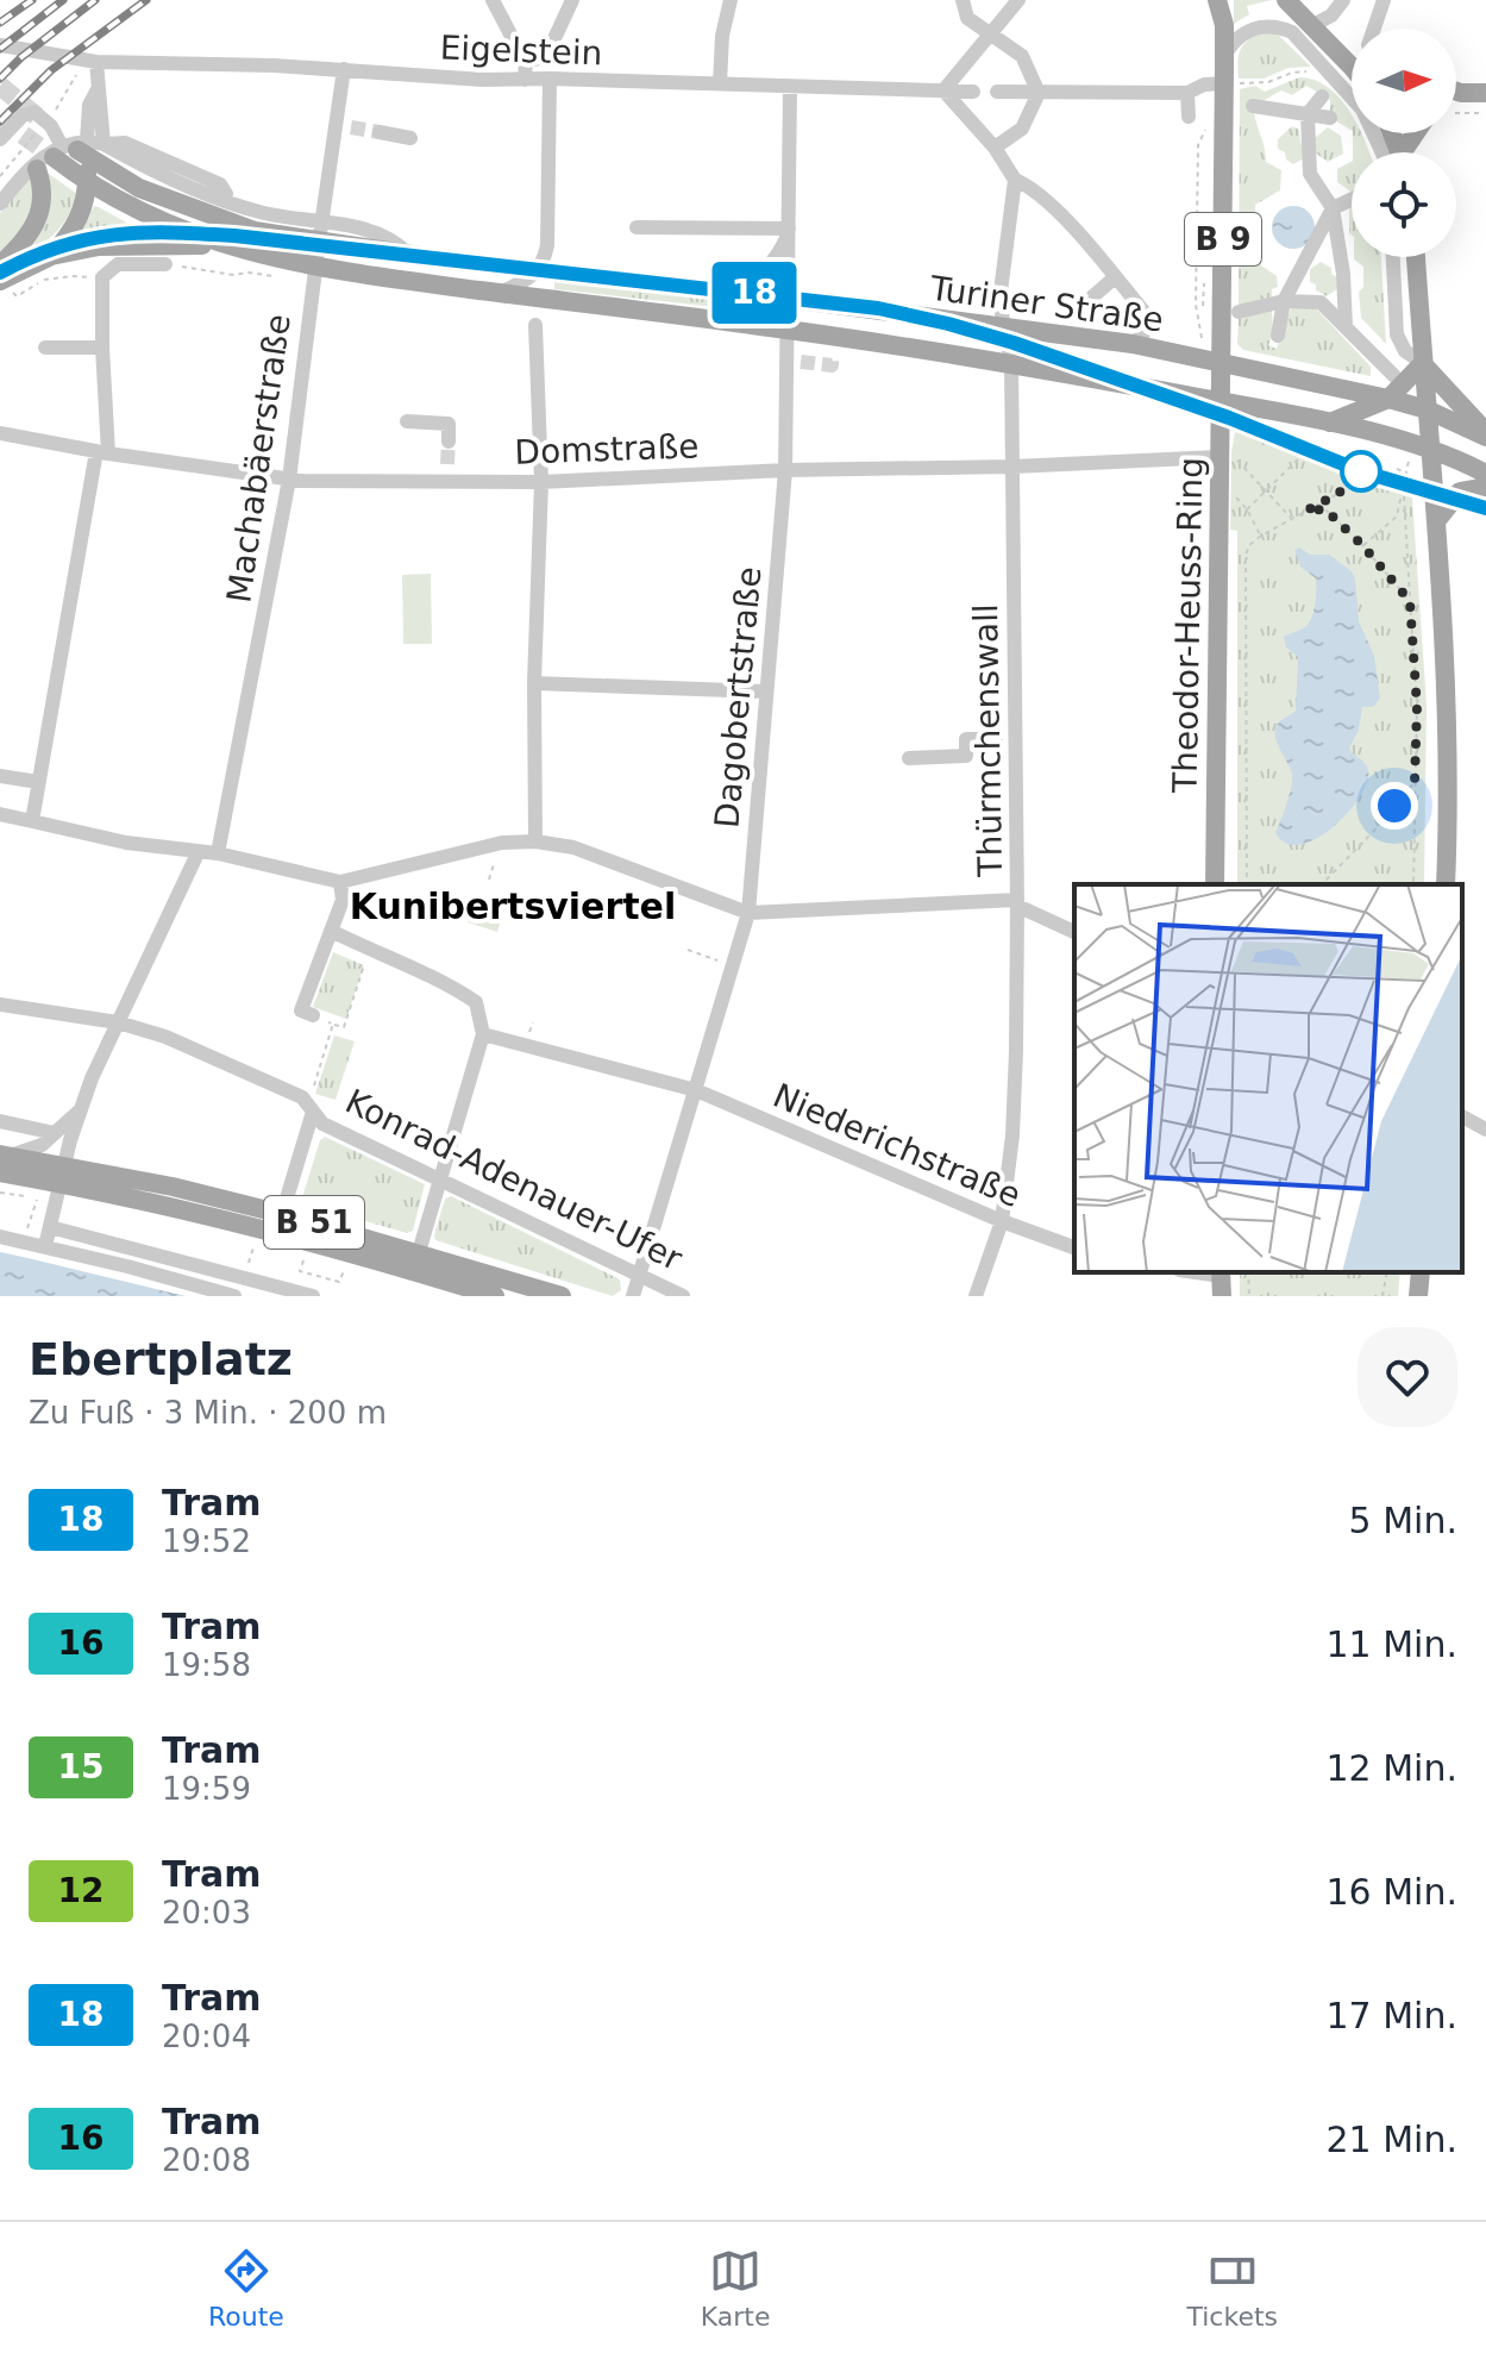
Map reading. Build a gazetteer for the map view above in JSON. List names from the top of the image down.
{
  "streets": {
    "main road": [
      "B 9",
      "Turiner Straße",
      "Theodor-Heuss-Ring",
      "B 51"
    ],
    "street": [
      "Eigelstein",
      "Domstraße",
      "Machabäerstraße",
      "Dagobertstraße",
      "Thürmchenswall",
      "Niederichstraße",
      "Konrad-Adenauer-Ufer"
    ]
  },
  "crossings": [
    ["Eigelstein", "Machabäerstraße"],
    ["Eigelstein", "Dagobertstraße"],
    ["B 9", "Turiner Straße"],
    ["B 9", "Theodor-Heuss-Ring"],
    ["Turiner Straße", "Machabäerstraße"],
    ["Turiner Straße", "Theodor-Heuss-Ring"],
    ["Turiner Straße", "Dagobertstraße"],
    ["Turiner Straße", "Thürmchenswall"],
    ["Domstraße", "Machabäerstraße"],
    ["Domstraße", "Theodor-Heuss-Ring"],
    ["Domstraße", "Dagobertstraße"],
    ["Domstraße", "Thürmchenswall"],
    ["Dagobertstraße", "Niederichstraße"],
    ["Dagobertstraße", "Konrad-Adenauer-Ufer"],
    ["Thürmchenswall", "Niederichstraße"],
    ["Konrad-Adenauer-Ufer", "B 51"]
  ],
  "districts": ["Kunibertsviertel"],
  "lines": ["tram line 18"],
  "north": "right",
  "page": {
    "on_map": "18",
    "heading": ["Ebertplatz", "Zu Fuß · 3 Min. · 200 m"],
    "list": [
      {
        "mark": "18",
        "name": "Tram",
        "note": "19:52",
        "value": "5 Min."
      },
      {
        "mark": "16",
        "name": "Tram",
        "note": "19:58",
        "value": "11 Min."
      },
      {
        "mark": "15",
        "name": "Tram",
        "note": "19:59",
        "value": "12 Min."
      },
      {
        "mark": "12",
        "name": "Tram",
        "note": "20:03",
        "value": "16 Min."
      },
      {
        "mark": "18",
        "name": "Tram",
        "note": "20:04",
        "value": "17 Min."
      },
      {
        "mark": "16",
        "name": "Tram",
        "note": "20:08",
        "value": "21 Min."
      }
    ],
    "tabs": ["Route", "Karte", "Tickets"]
  }
}
